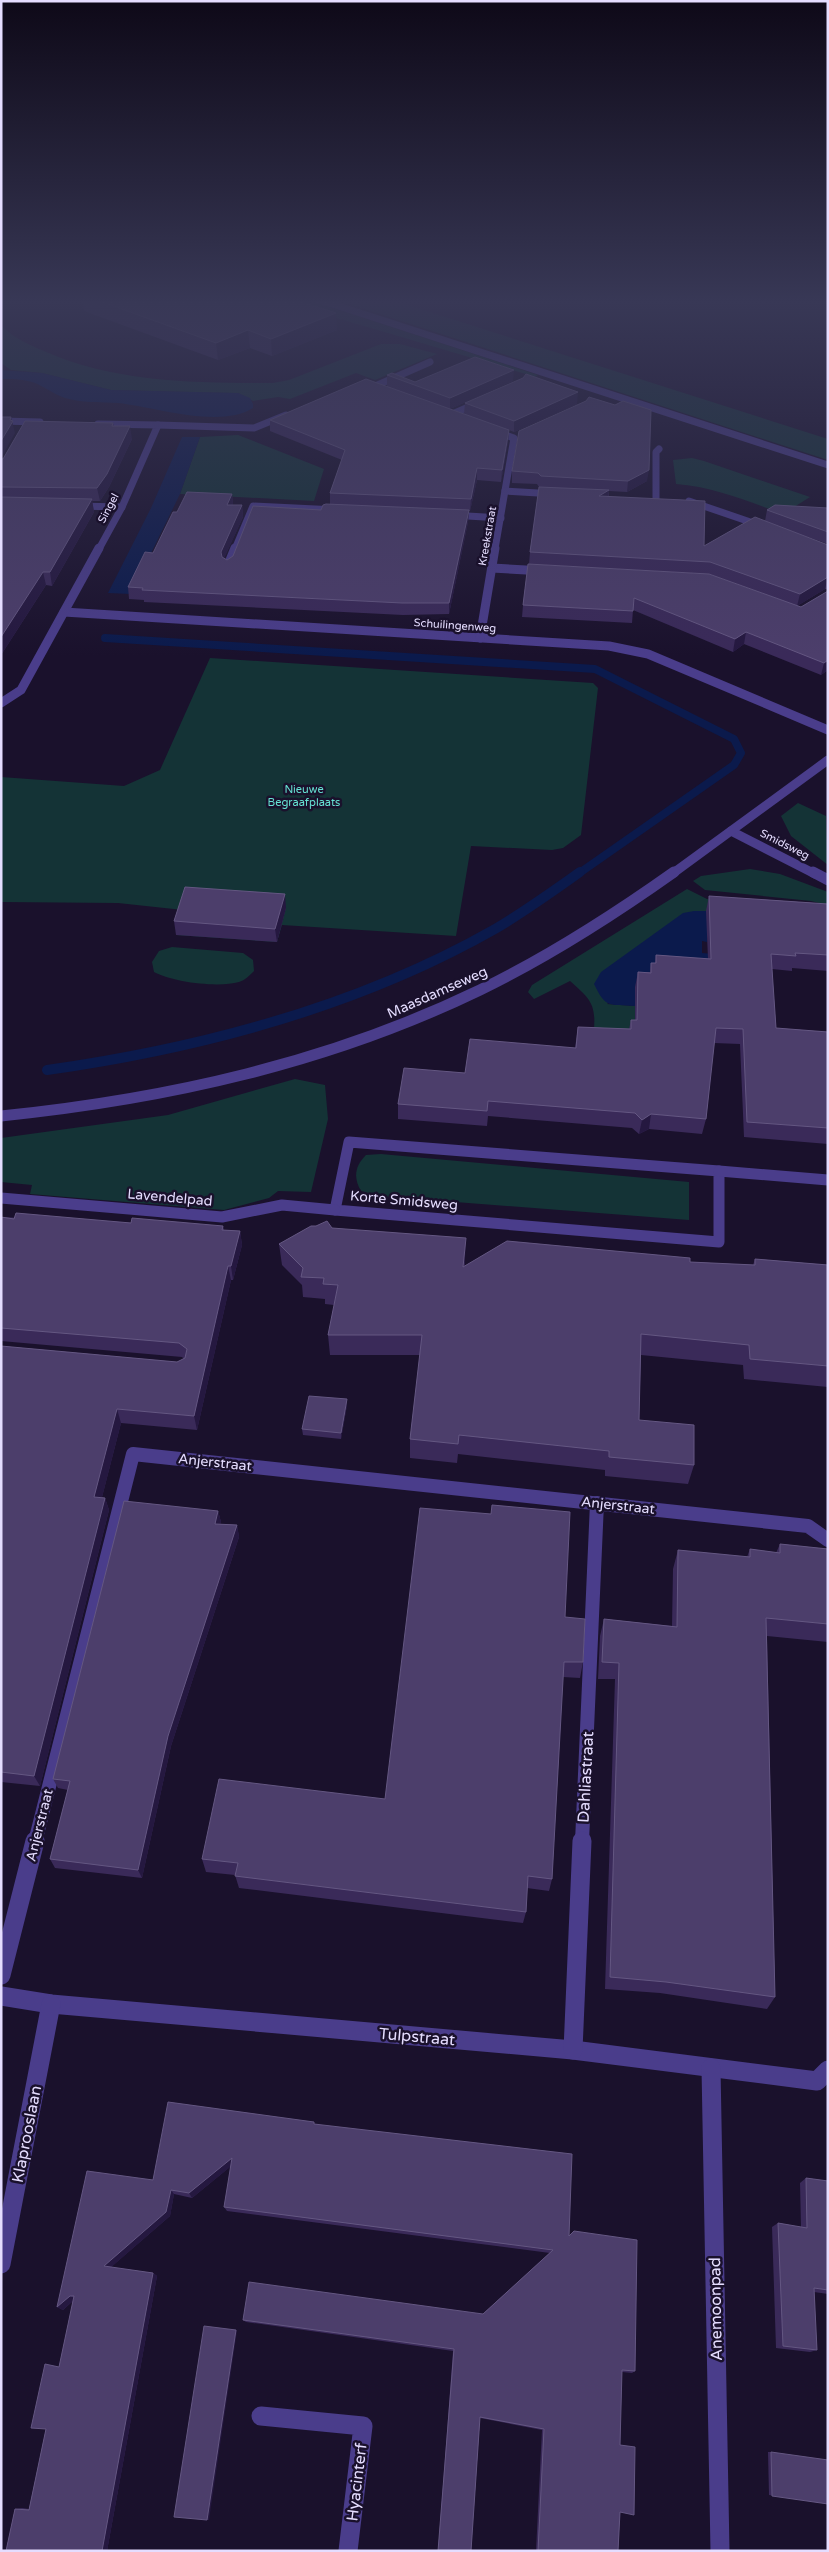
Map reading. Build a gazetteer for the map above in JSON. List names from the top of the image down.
{
  "streets": {
    "street": [
      "Singel",
      "Kreekstraat",
      "Schuilingenweg",
      "Smidsweg",
      "Maasdamseweg",
      "Lavendelpad",
      "Korte Smidsweg",
      "Anjerstraat",
      "Dahliastraat",
      "Tulpstraat",
      "Klaprooslaan",
      "Anemoonpad",
      "Hyacinterf"
    ]
  },
  "crossings": [
    ["Singel", "Schuilingenweg"],
    ["Kreekstraat", "Schuilingenweg"],
    ["Smidsweg", "Maasdamseweg"],
    ["Lavendelpad", "Korte Smidsweg"],
    ["Anjerstraat", "Dahliastraat"],
    ["Dahliastraat", "Tulpstraat"],
    ["Tulpstraat", "Klaprooslaan"],
    ["Tulpstraat", "Anemoonpad"]
  ],
  "parks": ["Nieuwe Begraafplaats"]
}
